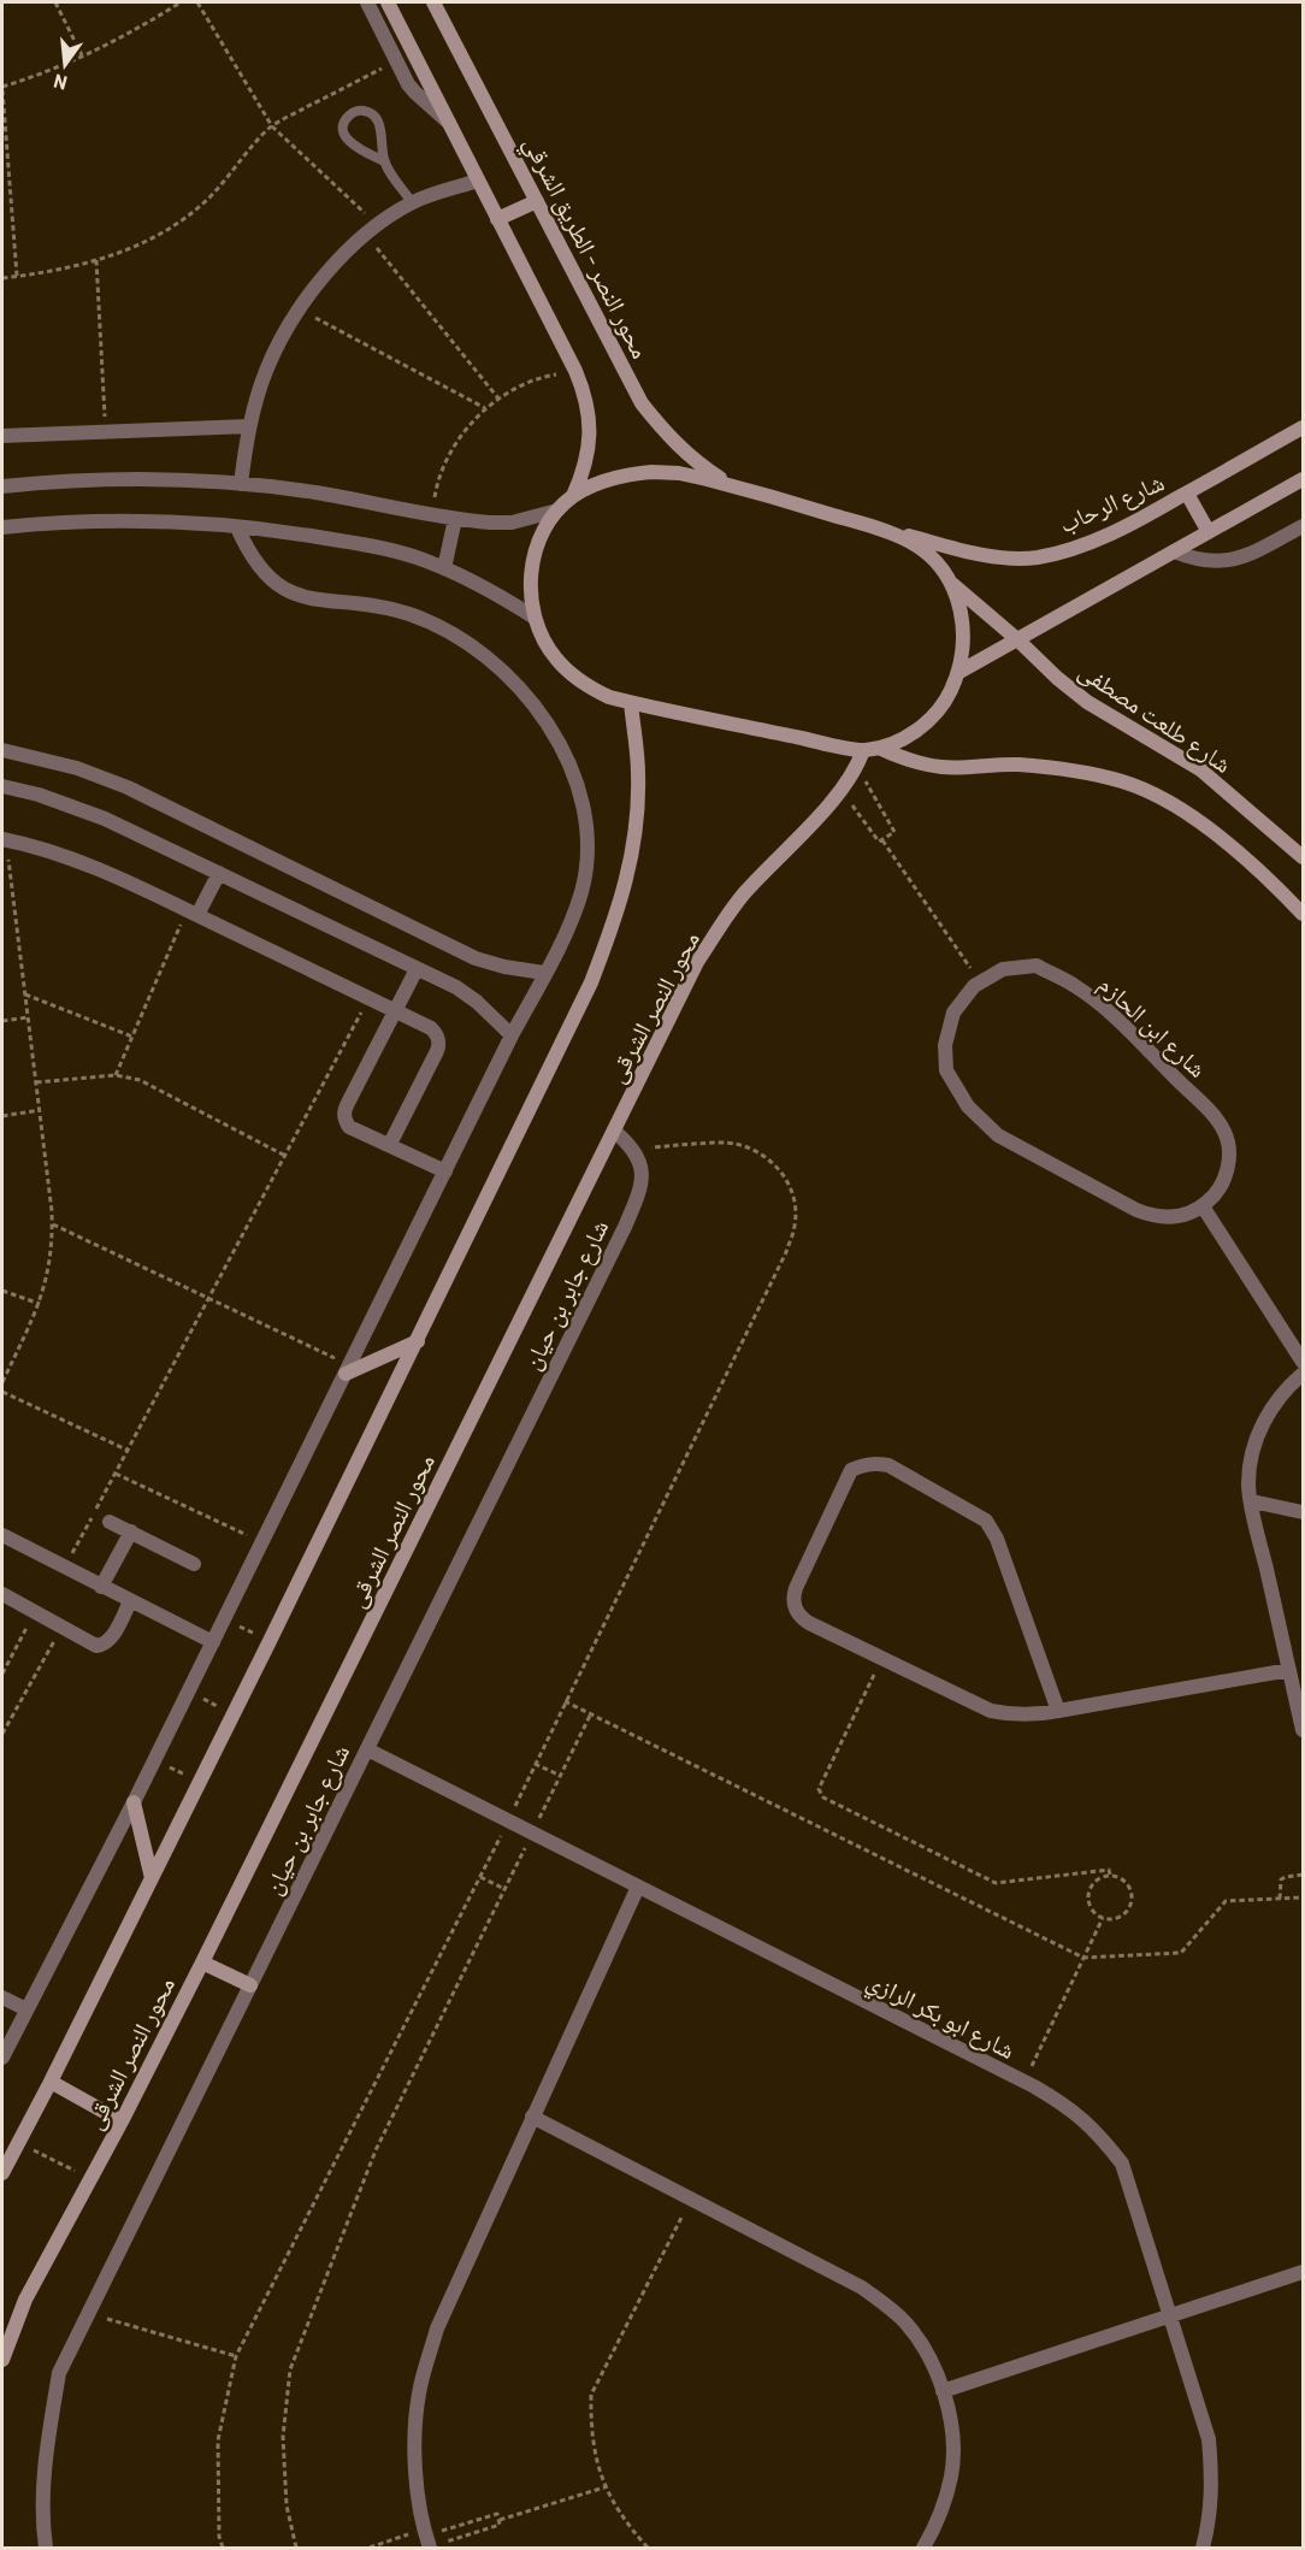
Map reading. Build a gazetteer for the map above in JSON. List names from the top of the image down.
{
  "streets": {
    "street": [
      "محور النصر - الطريق الشرقي",
      "شارع الرحاب",
      "شارع طلعت مصطفى",
      "محور النصر الشرقى",
      "شارع ابن الحازم",
      "شارع جابر بن حيان",
      "شارع ابو بكر الرازي"
    ]
  },
  "crossings": [
    ["شارع الرحاب", "شارع طلعت مصطفى"],
    ["شارع جابر بن حيان", "شارع ابو بكر الرازي"]
  ],
  "north": "bottom"
}
